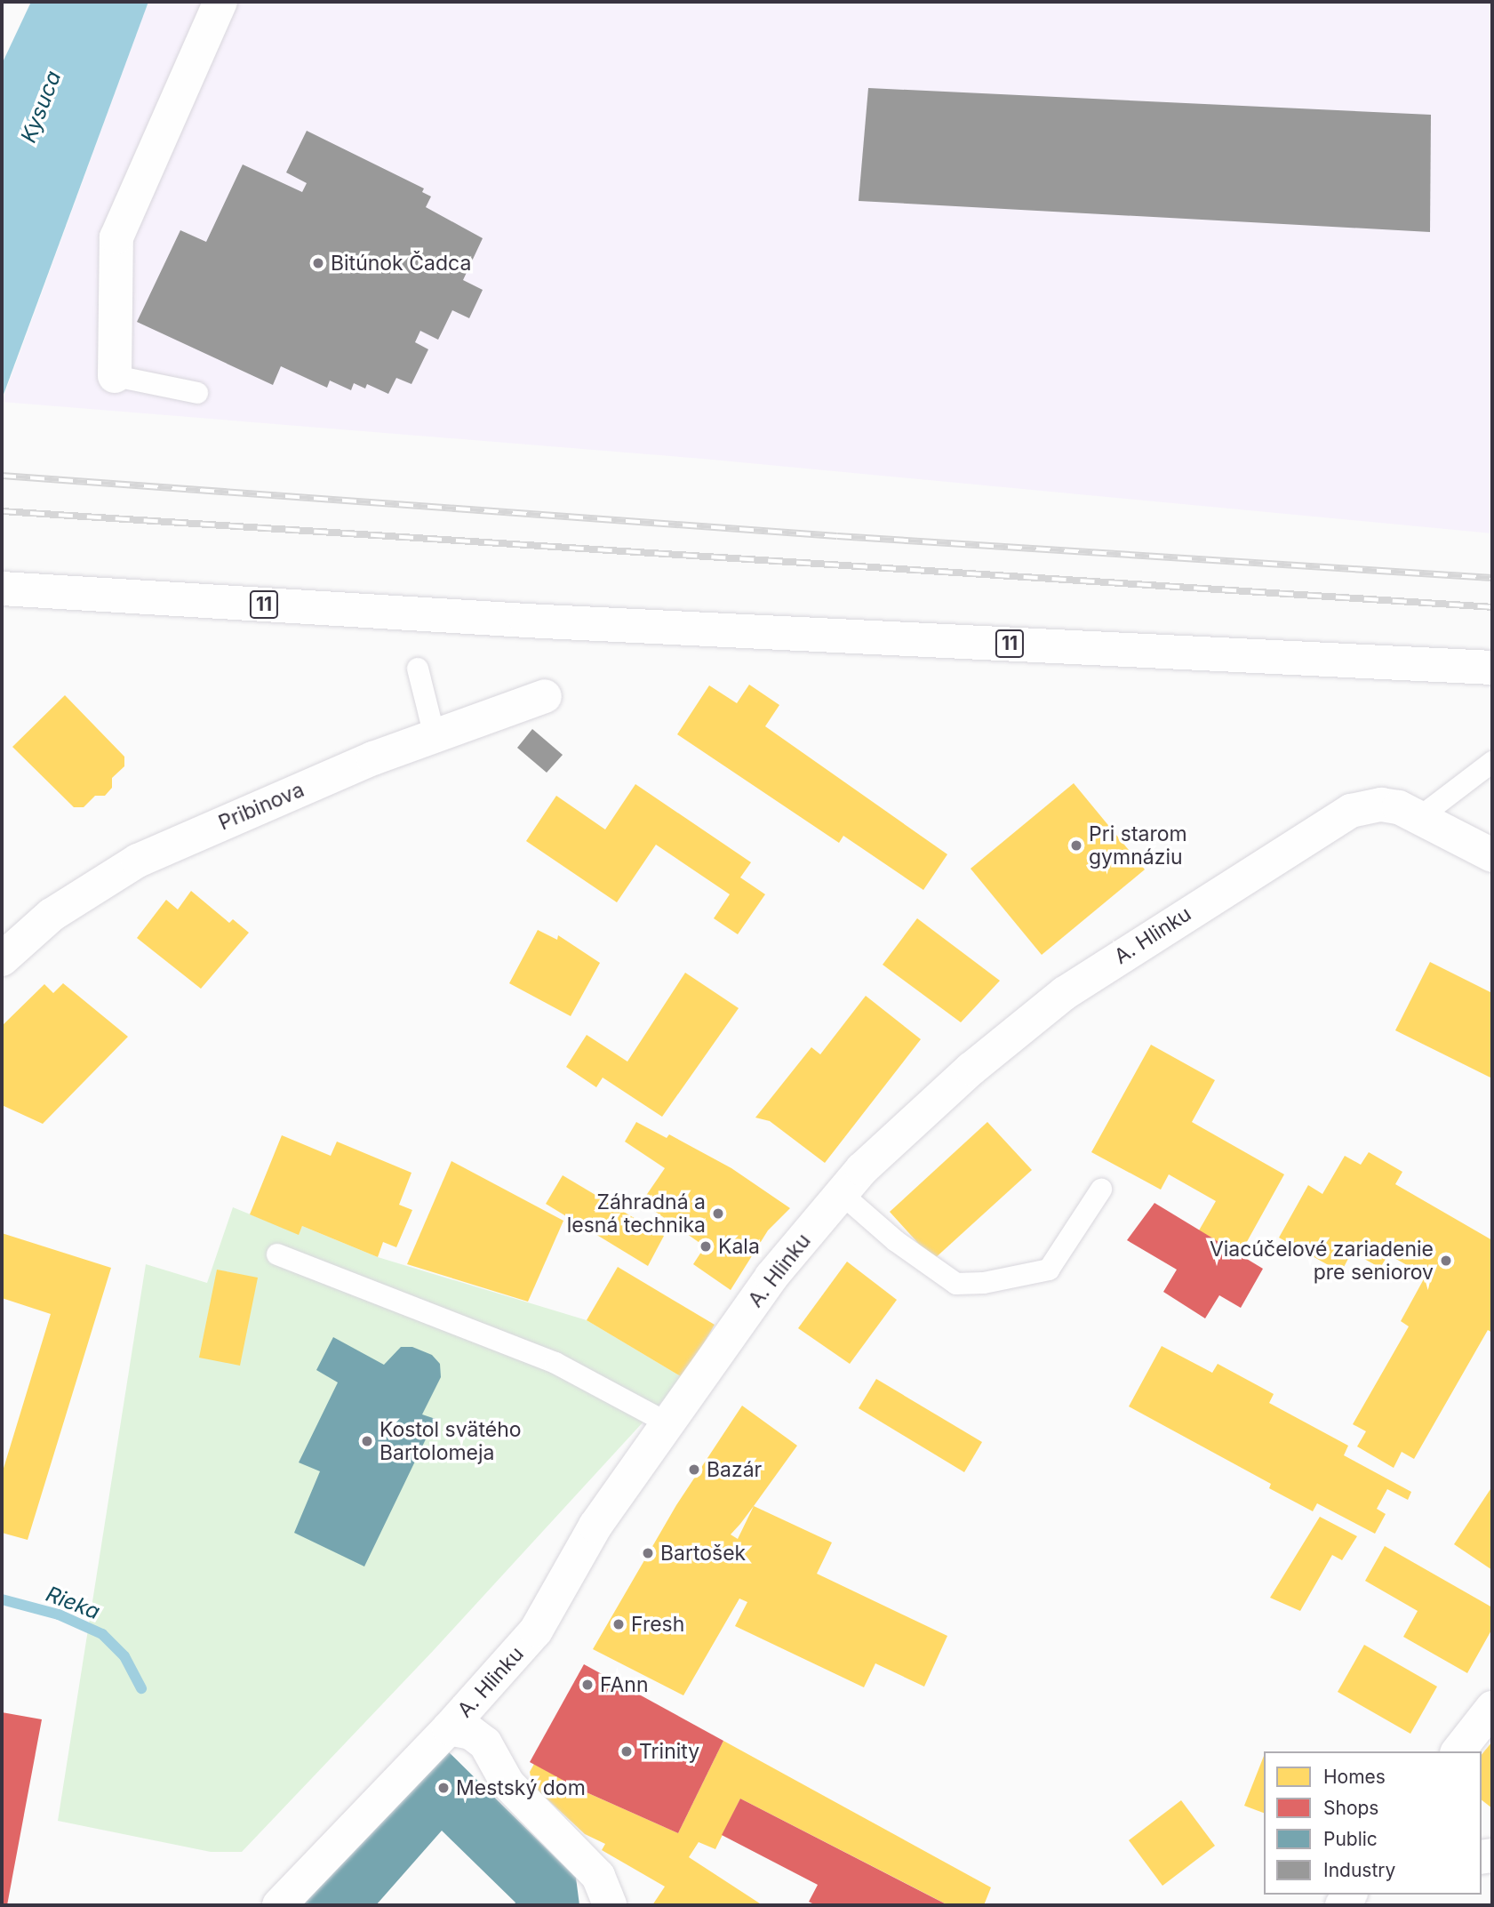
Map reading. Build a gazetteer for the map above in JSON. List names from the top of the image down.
{
  "streets": {
    "street": ["11", "Pribinova", "A. Hlinku"]
  },
  "water": ["Kysuca", "Rieka"],
  "places": [
    "Bitúnok Čadca",
    "Pri starom gymnáziu",
    "Záhradná a lesná technika",
    "Kala",
    "Viacúčelové zariadenie pre seniorov",
    "Kostol svätého Bartolomeja",
    "Bazár",
    "Bartošek",
    "Fresh",
    "FAnn",
    "Trinity",
    "Mestský dom"
  ],
  "legend": [
    "Homes",
    "Shops",
    "Public",
    "Industry"
  ]
}
